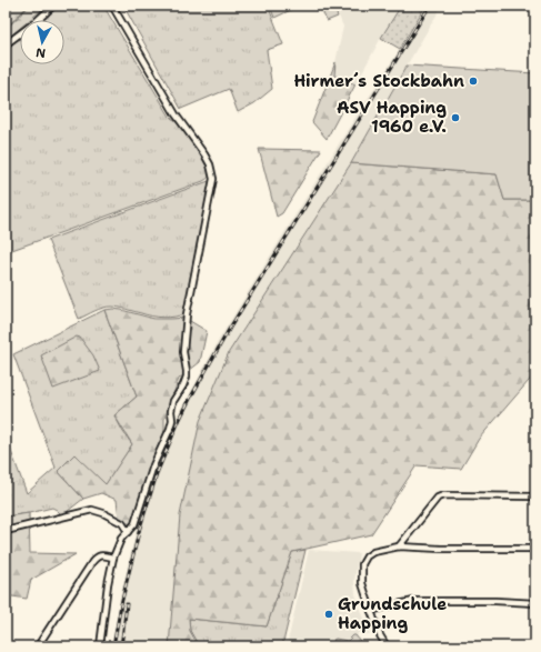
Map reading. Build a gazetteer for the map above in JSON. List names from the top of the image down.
{
  "places": ["Hirmer´s Stockbahn", "ASV Happing 1960 e.V.", "Grundschule Happing"],
  "north": "bottom"
}
